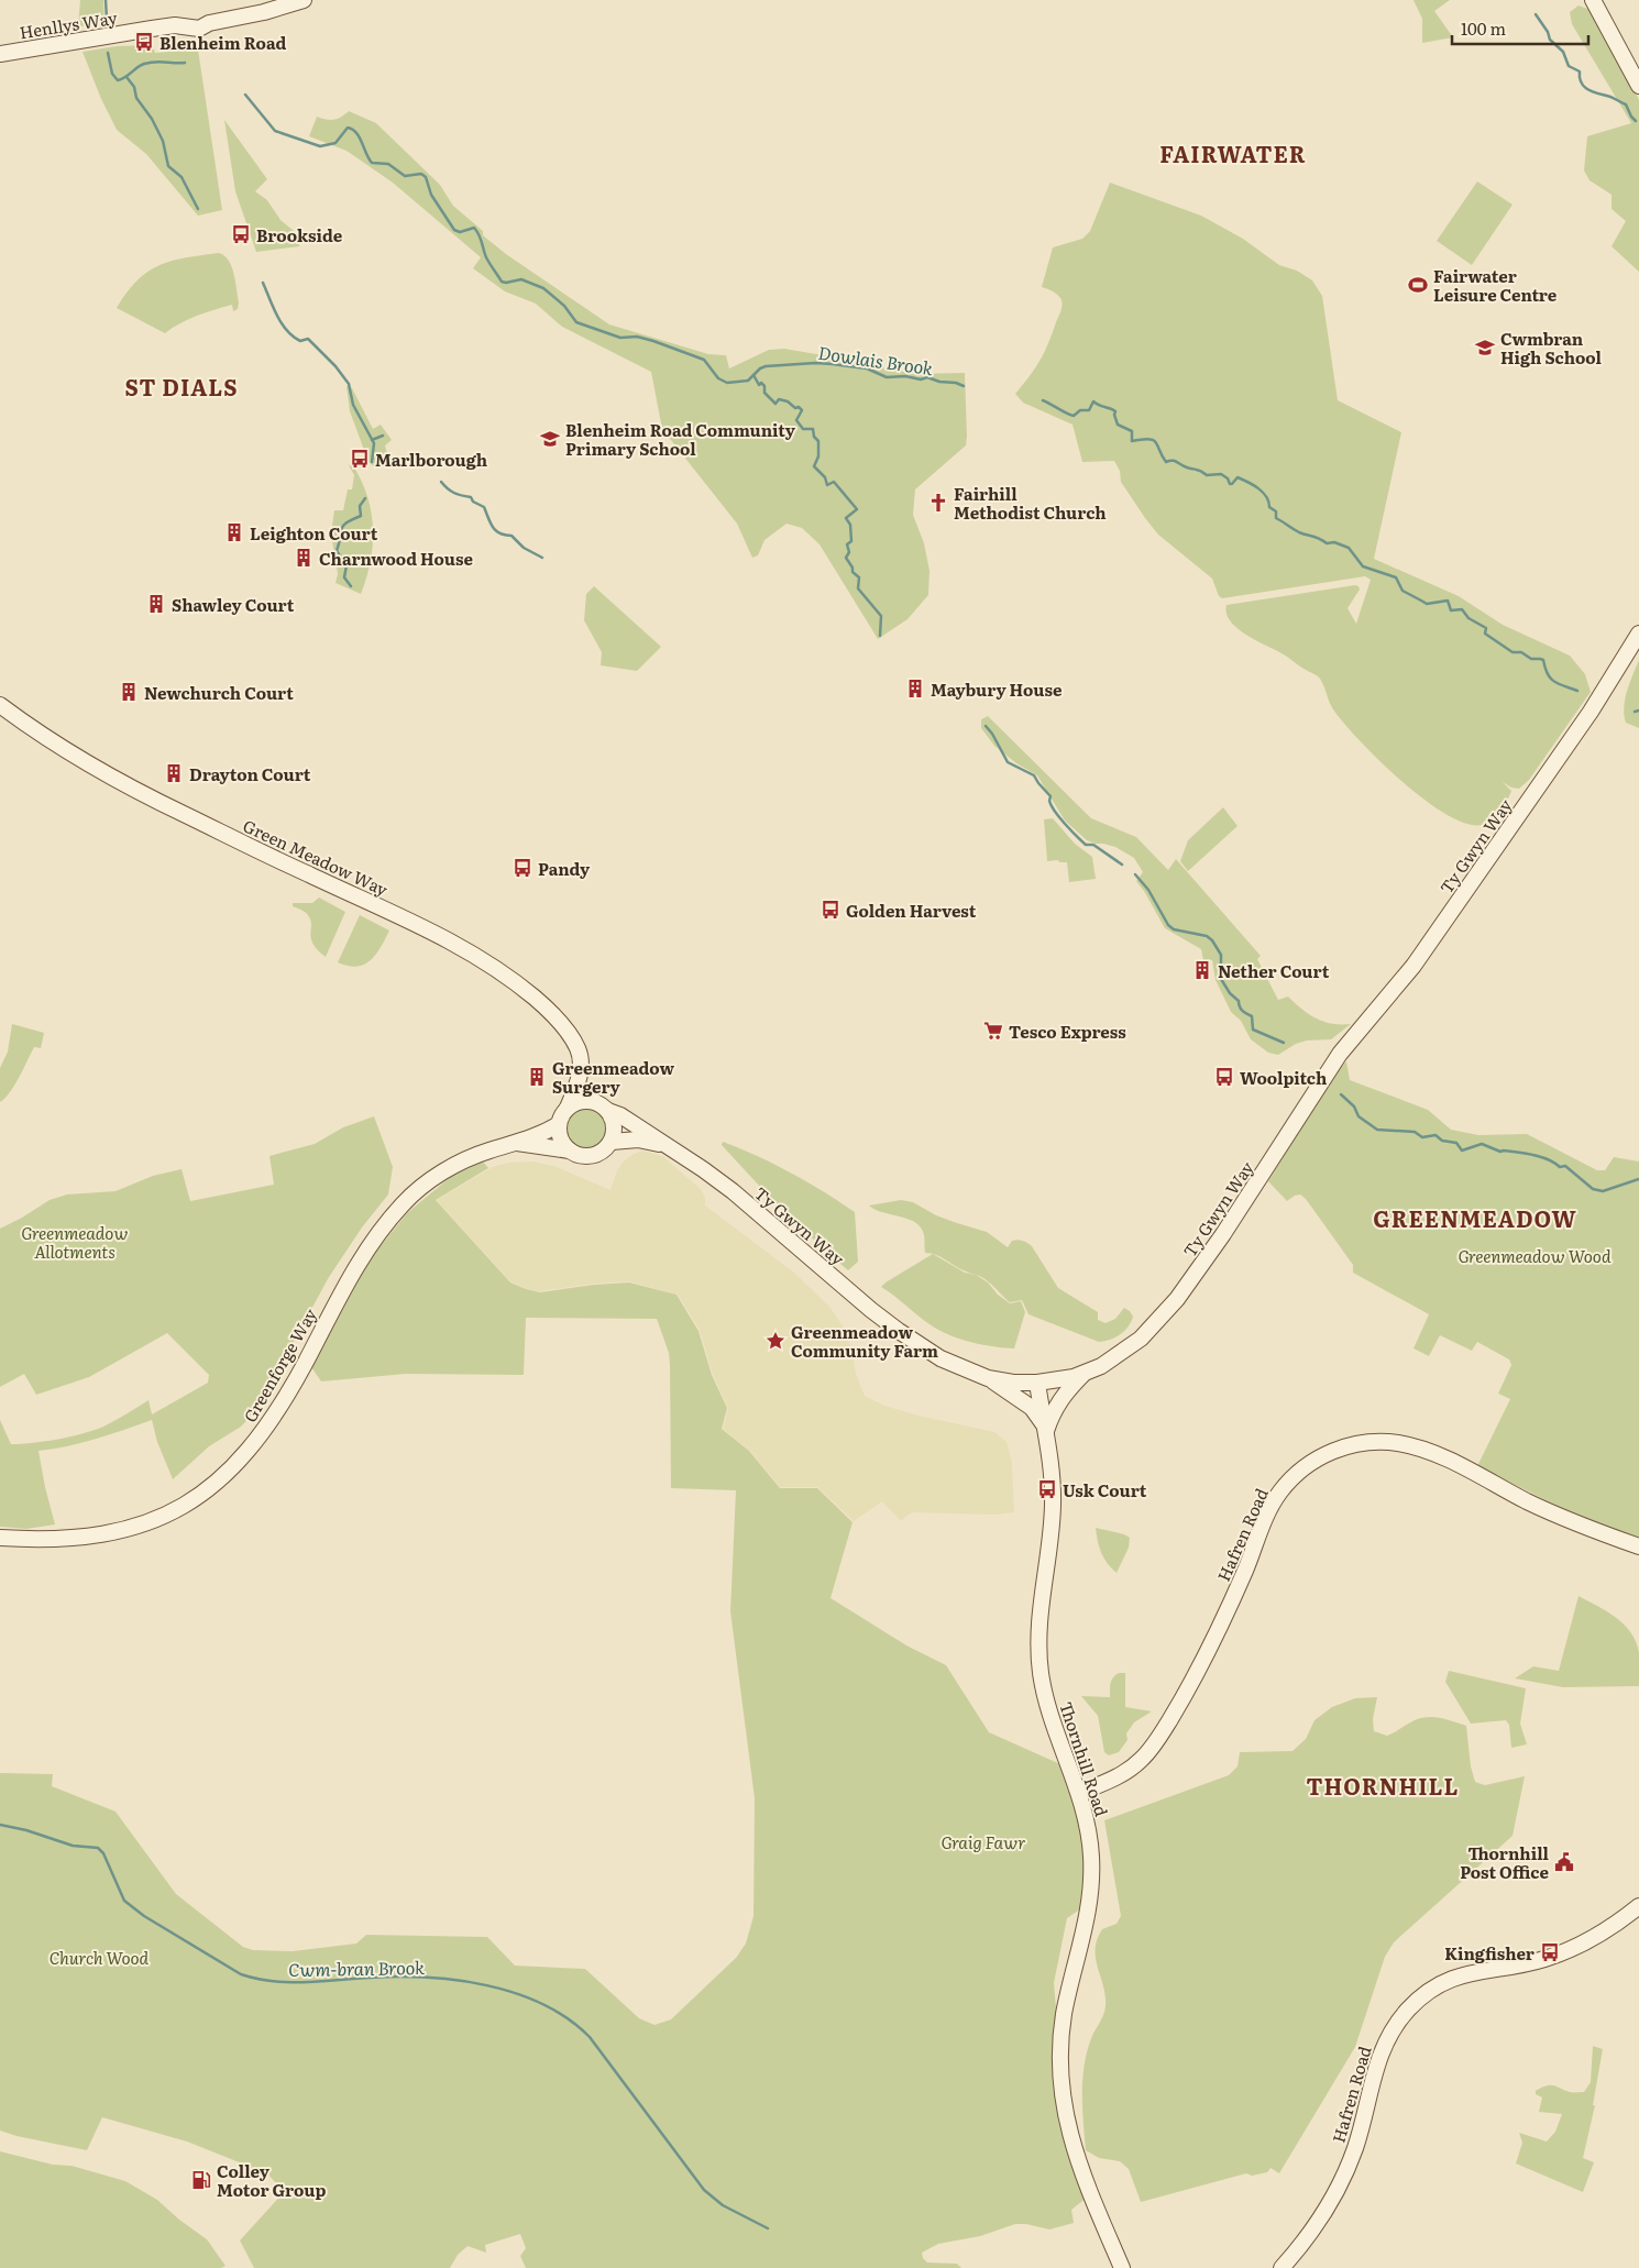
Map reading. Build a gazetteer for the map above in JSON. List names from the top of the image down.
{
  "streets": {
    "street": [
      "Henllys Way",
      "Ty Gwyn Way",
      "Green Meadow Way",
      "Greenforge Way",
      "Hafren Road",
      "Thornhill Road"
    ]
  },
  "crossings": [
    ["Ty Gwyn Way", "Green Meadow Way"],
    ["Ty Gwyn Way", "Greenforge Way"],
    ["Ty Gwyn Way", "Thornhill Road"],
    ["Green Meadow Way", "Greenforge Way"],
    ["Hafren Road", "Thornhill Road"]
  ],
  "districts": [
    "FAIRWATER",
    "ST DIALS",
    "GREENMEADOW",
    "THORNHILL"
  ],
  "water": ["Dowlais Brook", "Cwm-bran Brook"],
  "parks": [
    "Greenmeadow Allotments",
    "Greenmeadow Wood",
    "Graig Fawr",
    "Church Wood"
  ],
  "places": {
    "bus stop": [
      "Blenheim Road",
      "Brookside",
      "Marlborough",
      "Pandy",
      "Golden Harvest",
      "Woolpitch",
      "Usk Court",
      "Kingfisher"
    ],
    "sports": ["Fairwater Leisure Centre"],
    "school or university": ["Cwmbran High School", "Blenheim Road Community Primary School"],
    "church": ["Fairhill Methodist Church"],
    "building": [
      "Leighton Court",
      "Charnwood House",
      "Shawley Court",
      "Maybury House",
      "Newchurch Court",
      "Drayton Court",
      "Nether Court",
      "Greenmeadow Surgery"
    ],
    "supermarket": ["Tesco Express"],
    "place": ["Greenmeadow Community Farm"],
    "public building": ["Thornhill Post Office"],
    "fuel station": ["Colley Motor Group"]
  },
  "scale_bar": "100 m"
}
